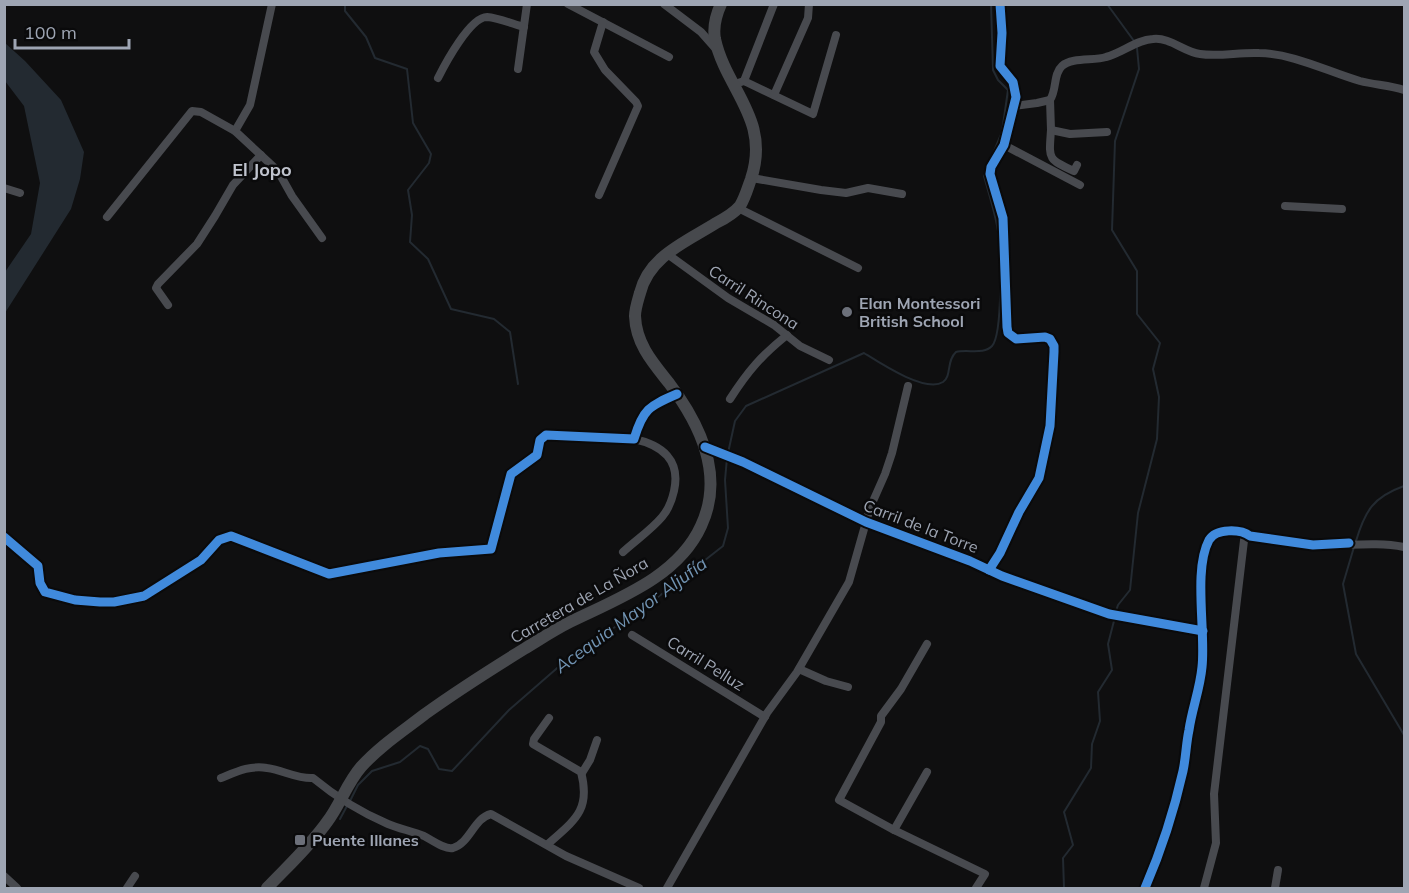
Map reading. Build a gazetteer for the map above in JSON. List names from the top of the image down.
{
  "streets": {
    "main road": ["Carretera de La Ñora"],
    "street": ["Carril Rincona", "Carril de la Torre", "Carril Pelluz"]
  },
  "crossings": [
    ["Carril Rincona", "Carretera de La Ñora"],
    ["Carril de la Torre", "Carretera de La Ñora"]
  ],
  "districts": ["El Jopo"],
  "water": ["Acequia Mayor Aljufía"],
  "places": {
    "other": ["Elan Montessori British School"],
    "transit": ["Puente Illanes"]
  },
  "scale_bar": "100 m"
}
